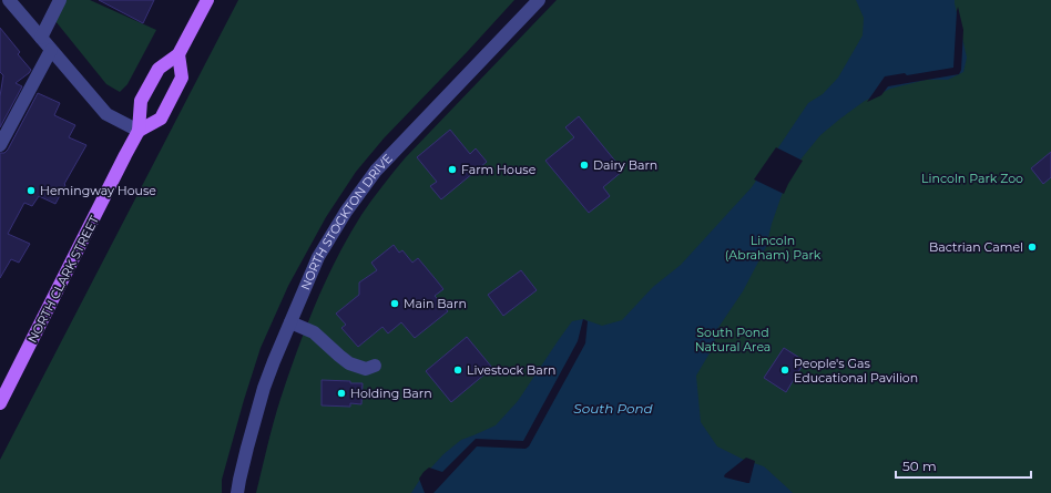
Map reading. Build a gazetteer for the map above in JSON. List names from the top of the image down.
{
  "streets": {
    "main road": ["NORTH CLARK STREET"],
    "street": ["NORTH STOCKTON DRIVE"]
  },
  "water": ["South Pond"],
  "parks": ["Lincoln Park Zoo", "Lincoln (Abraham) Park", "South Pond Natural Area"],
  "places": [
    "Dairy Barn",
    "Farm House",
    "Hemingway House",
    "Bactrian Camel",
    "Main Barn",
    "Livestock Barn",
    "People's Gas Educational Pavilion",
    "Holding Barn"
  ],
  "scale_bar": "50 m"
}
